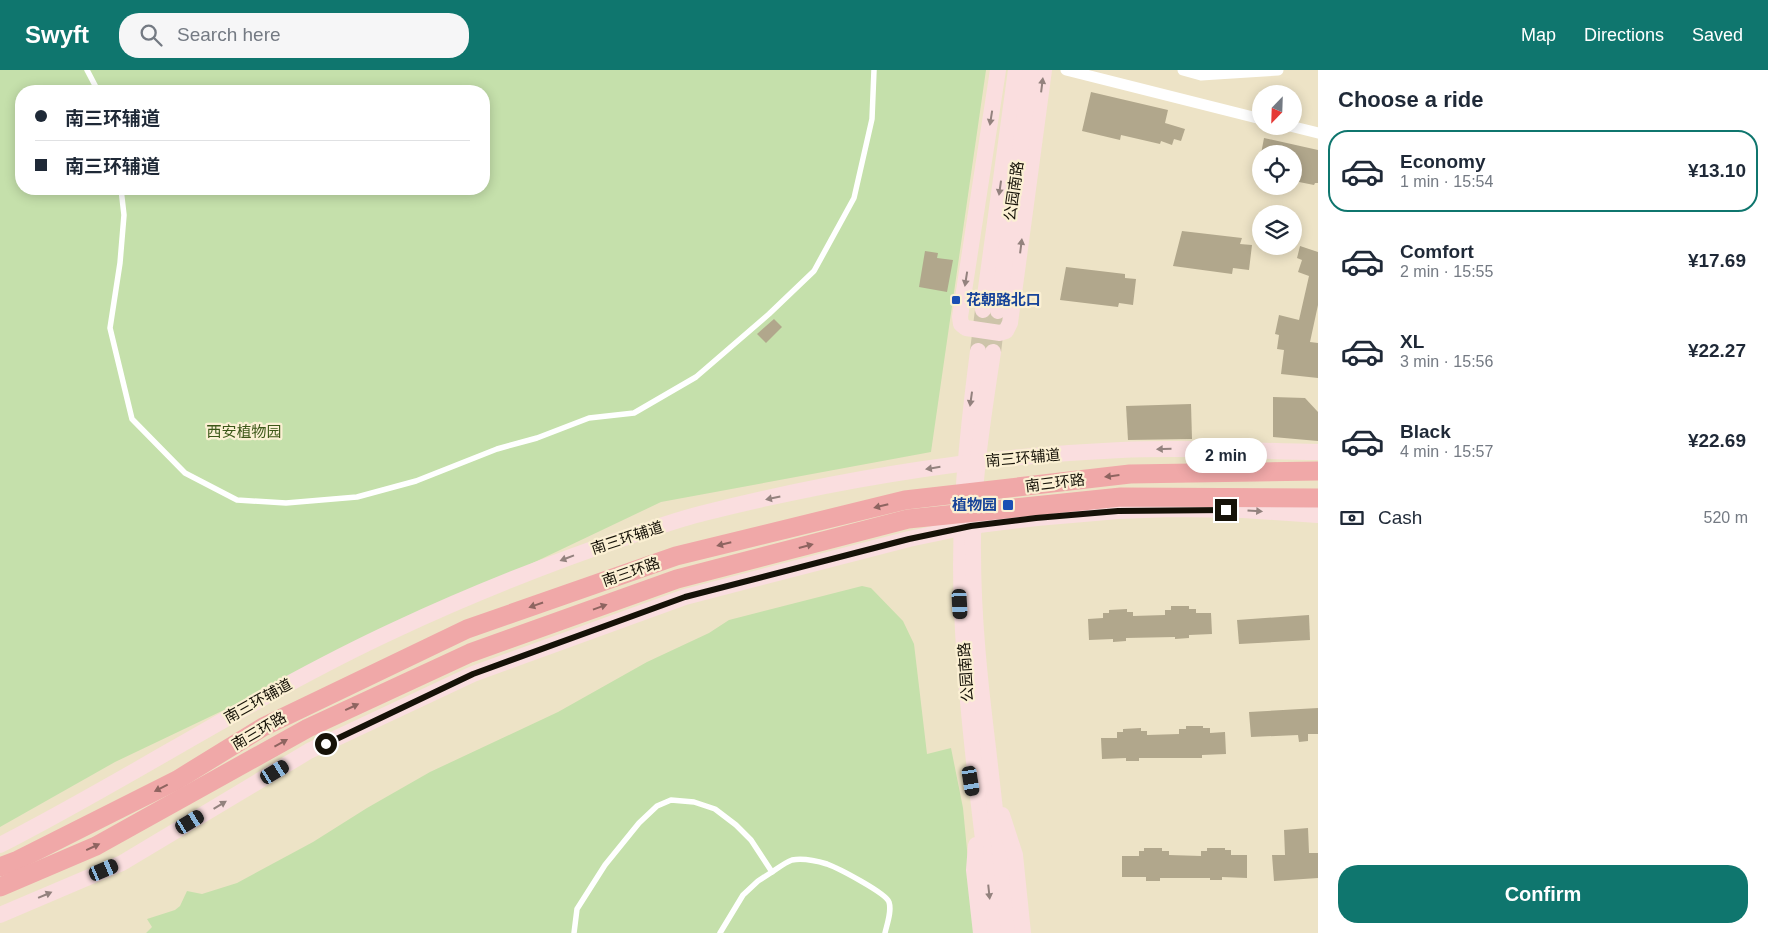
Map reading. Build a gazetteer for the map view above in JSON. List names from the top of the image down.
{
  "streets": {
    "highway": ["南三环路"],
    "main road": ["公园南路", "南三环辅道"]
  },
  "parks": ["西安植物园"],
  "places": {
    "transit": ["花朝路北口", "植物园"]
  },
  "north": "bottom left",
  "page": {
    "header": "Swyft",
    "search": "Search here",
    "nav": ["Map", "Directions", "Saved"],
    "heading": "Choose a ride",
    "banner": ["南三环辅道", "南三环辅道"],
    "list": [
      {
        "name": "Economy",
        "note": "1 min · 15:54",
        "value": "¥13.10"
      },
      {
        "name": "Comfort",
        "note": "2 min · 15:55",
        "value": "¥17.69"
      },
      {
        "name": "XL",
        "note": "3 min · 15:56",
        "value": "¥22.27"
      },
      {
        "name": "Black",
        "note": "4 min · 15:57",
        "value": "¥22.69"
      }
    ],
    "bubble": "2 min",
    "pay": ["Cash", "520 m"],
    "buttons": "Confirm"
  }
}
